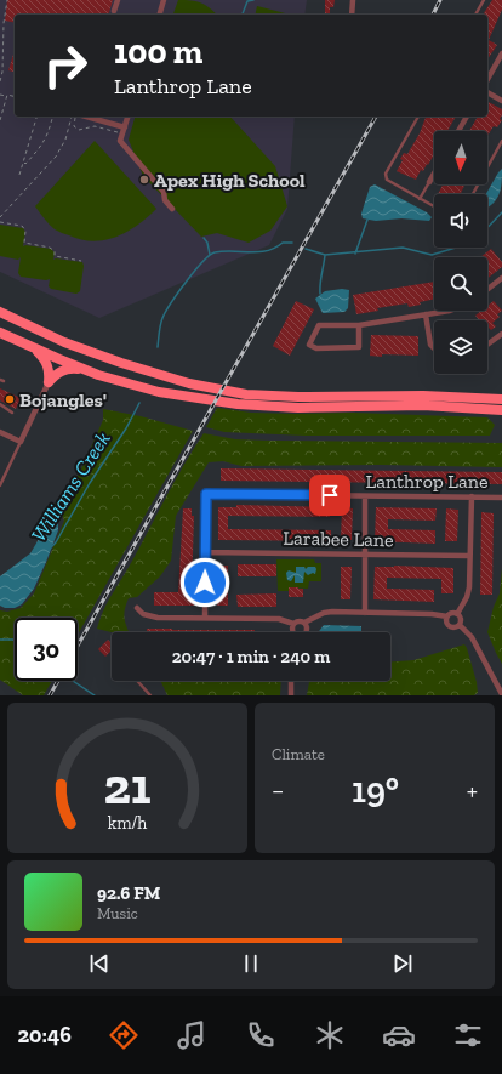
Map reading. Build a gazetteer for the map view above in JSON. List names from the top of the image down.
{
  "streets": {
    "street": ["Lanthrop Lane", "Larabee Lane"]
  },
  "crossings": [
    ["Lanthrop Lane", "Larabee Lane"]
  ],
  "water": ["Williams Creek"],
  "places": ["Apex High School", "Bojangles'"],
  "north": "bottom",
  "page": {
    "turn": ["100 m", "Lanthrop Lane"],
    "limit": "30",
    "trip": "20:47 · 1 min · 240 m",
    "tile": "Climate",
    "heat": ["−", "19°", "+"],
    "song": ["92.6 FM", "Music"],
    "tabs": "20:46",
    "gauge": ["21", "km/h"]
  }
}
